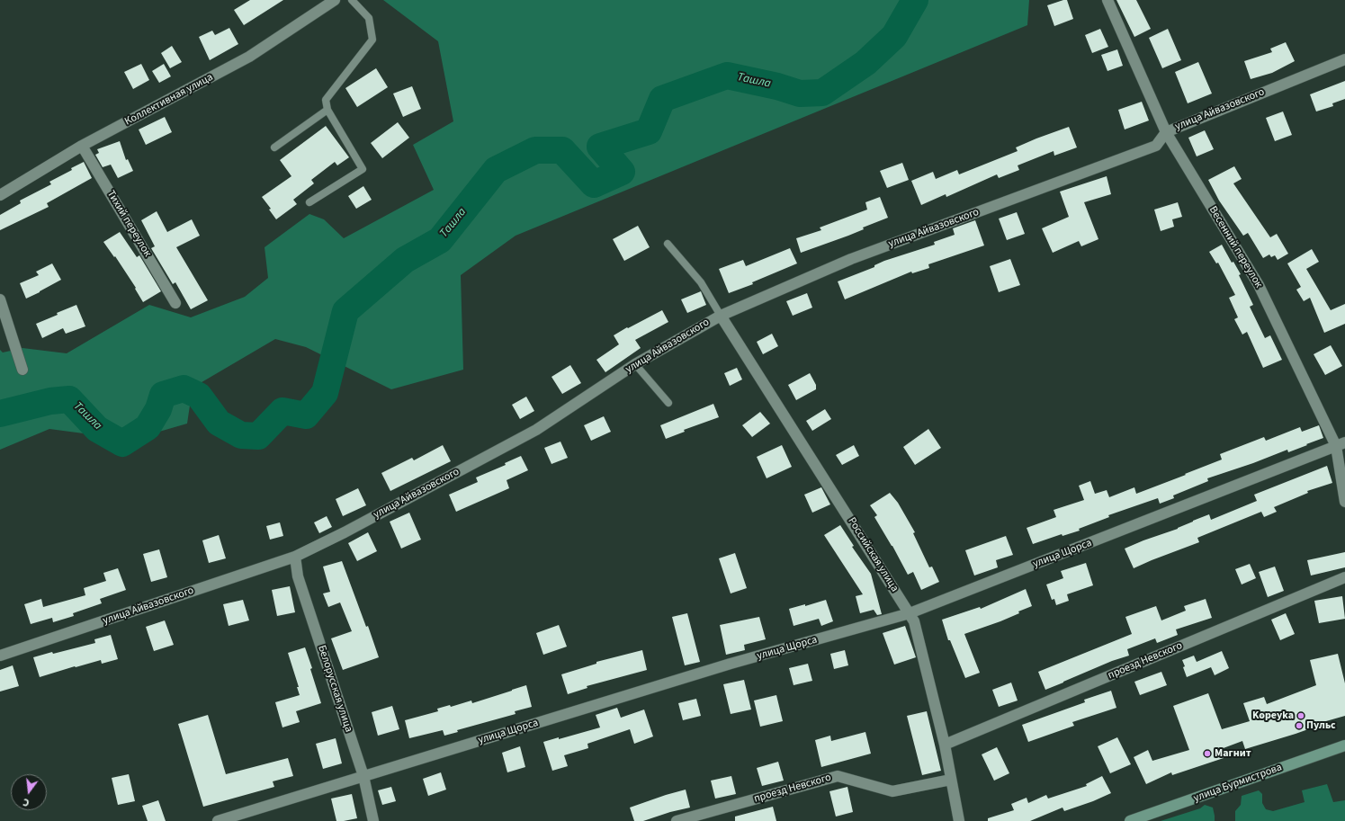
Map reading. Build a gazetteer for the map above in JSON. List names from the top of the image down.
{
  "streets": {
    "street": [
      "Коллективная улица",
      "улица Айвазовского",
      "Тихий переулок",
      "Весенний переулок",
      "улица Щорса",
      "Российская улица",
      "проезд Невского",
      "Белорусская улица",
      "улица Бурмистрова"
    ]
  },
  "crossings": [
    ["Коллективная улица", "Тихий переулок"],
    ["улица Айвазовского", "Весенний переулок"],
    ["улица Айвазовского", "Российская улица"],
    ["улица Айвазовского", "Белорусская улица"],
    ["Весенний переулок", "улица Щорса"],
    ["улица Щорса", "Российская улица"],
    ["улица Щорса", "Белорусская улица"],
    ["Российская улица", "проезд Невского"]
  ],
  "water": ["Ташла"],
  "places": ["Kopeyka", "Пульс", "Магнит"],
  "north": "bottom"
}
